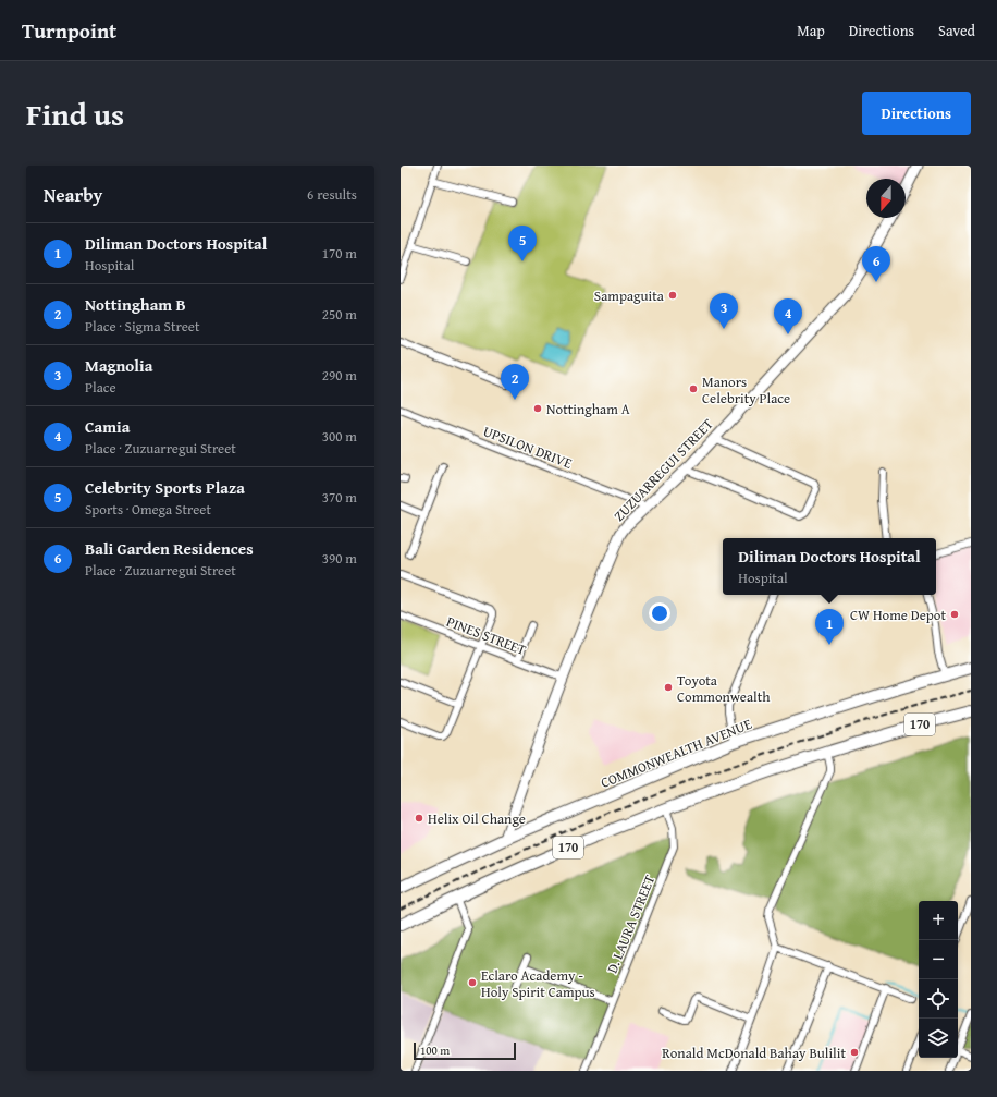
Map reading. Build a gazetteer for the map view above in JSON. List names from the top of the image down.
{
  "streets": {
    "main road": ["170", "COMMONWEALTH AVENUE"],
    "street": [
      "UPSILON DRIVE",
      "ZUZUARREGUI STREET",
      "PINES STREET",
      "D. LAURA STREET"
    ]
  },
  "crossings": [
    ["UPSILON DRIVE", "ZUZUARREGUI STREET"],
    ["ZUZUARREGUI STREET", "PINES STREET"],
    ["ZUZUARREGUI STREET", "COMMONWEALTH AVENUE"],
    ["170", "D. LAURA STREET"]
  ],
  "places": [
    "Sampaguita",
    "Manors Celebrity Place",
    "Nottingham A",
    "CW Home Depot",
    "Toyota Commonwealth",
    "Helix Oil Change",
    "Eclaro Academy - Holy Spirit Campus",
    "Ronald McDonald Bahay Bulilit"
  ],
  "scale_bar": "100 m",
  "north": "bottom",
  "page": {
    "header": "Turnpoint",
    "nav": ["Map", "Directions", "Saved"],
    "title": "Find us",
    "buttons": "Directions",
    "heading": ["Nearby", "6 results"],
    "list": [
      {
        "mark": "1",
        "name": "Diliman Doctors Hospital",
        "note": "Hospital",
        "value": "170 m"
      },
      {
        "mark": "2",
        "name": "Nottingham B",
        "note": "Place · Sigma Street",
        "value": "250 m"
      },
      {
        "mark": "3",
        "name": "Magnolia",
        "note": "Place",
        "value": "290 m"
      },
      {
        "mark": "4",
        "name": "Camia",
        "note": "Place · Zuzuarregui Street",
        "value": "300 m"
      },
      {
        "mark": "5",
        "name": "Celebrity Sports Plaza",
        "note": "Sports · Omega Street",
        "value": "370 m"
      },
      {
        "mark": "6",
        "name": "Bali Garden Residences",
        "note": "Place · Zuzuarregui Street",
        "value": "390 m"
      }
    ],
    "pins": [
      "5",
      "6",
      "3",
      "4",
      "2",
      "1"
    ],
    "popup": ["Diliman Doctors Hospital", "Hospital"],
    "map_buttons": ["+", "−"],
    "scale": "100 m"
  }
}
